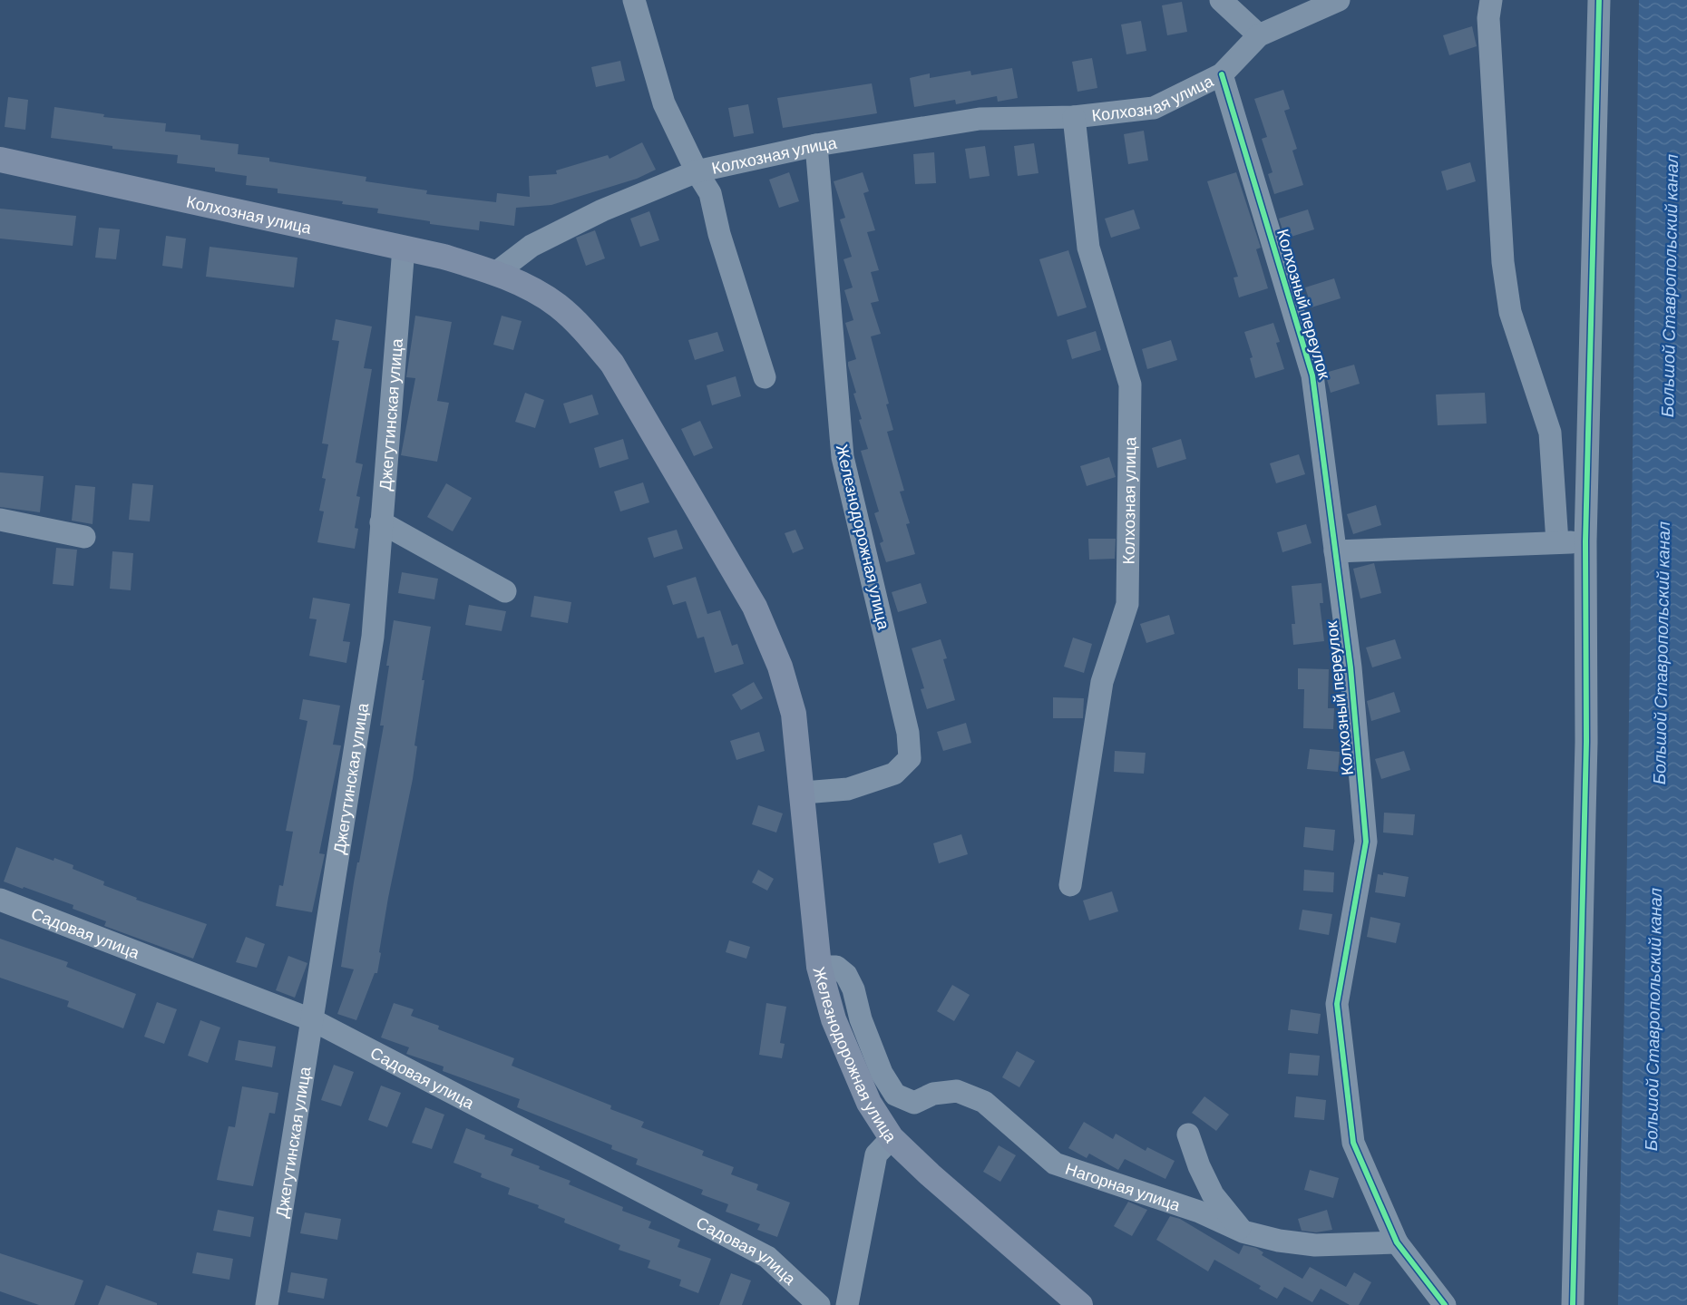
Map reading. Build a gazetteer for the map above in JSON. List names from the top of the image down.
{
  "streets": {
    "main road": ["Колхозная улица", "Железнодорожная улица"],
    "street": [
      "Колхозный переулок",
      "Джегутинская улица",
      "Садовая улица",
      "Нагорная улица"
    ]
  },
  "crossings": [
    ["Колхозная улица", "Колхозный переулок"],
    ["Колхозная улица", "Джегутинская улица"],
    ["Колхозная улица", "Железнодорожная улица"],
    ["Колхозный переулок", "Нагорная улица"],
    ["Джегутинская улица", "Садовая улица"],
    ["Железнодорожная улица", "Нагорная улица"]
  ],
  "water": ["Большой Ставропольский канал"]
}
